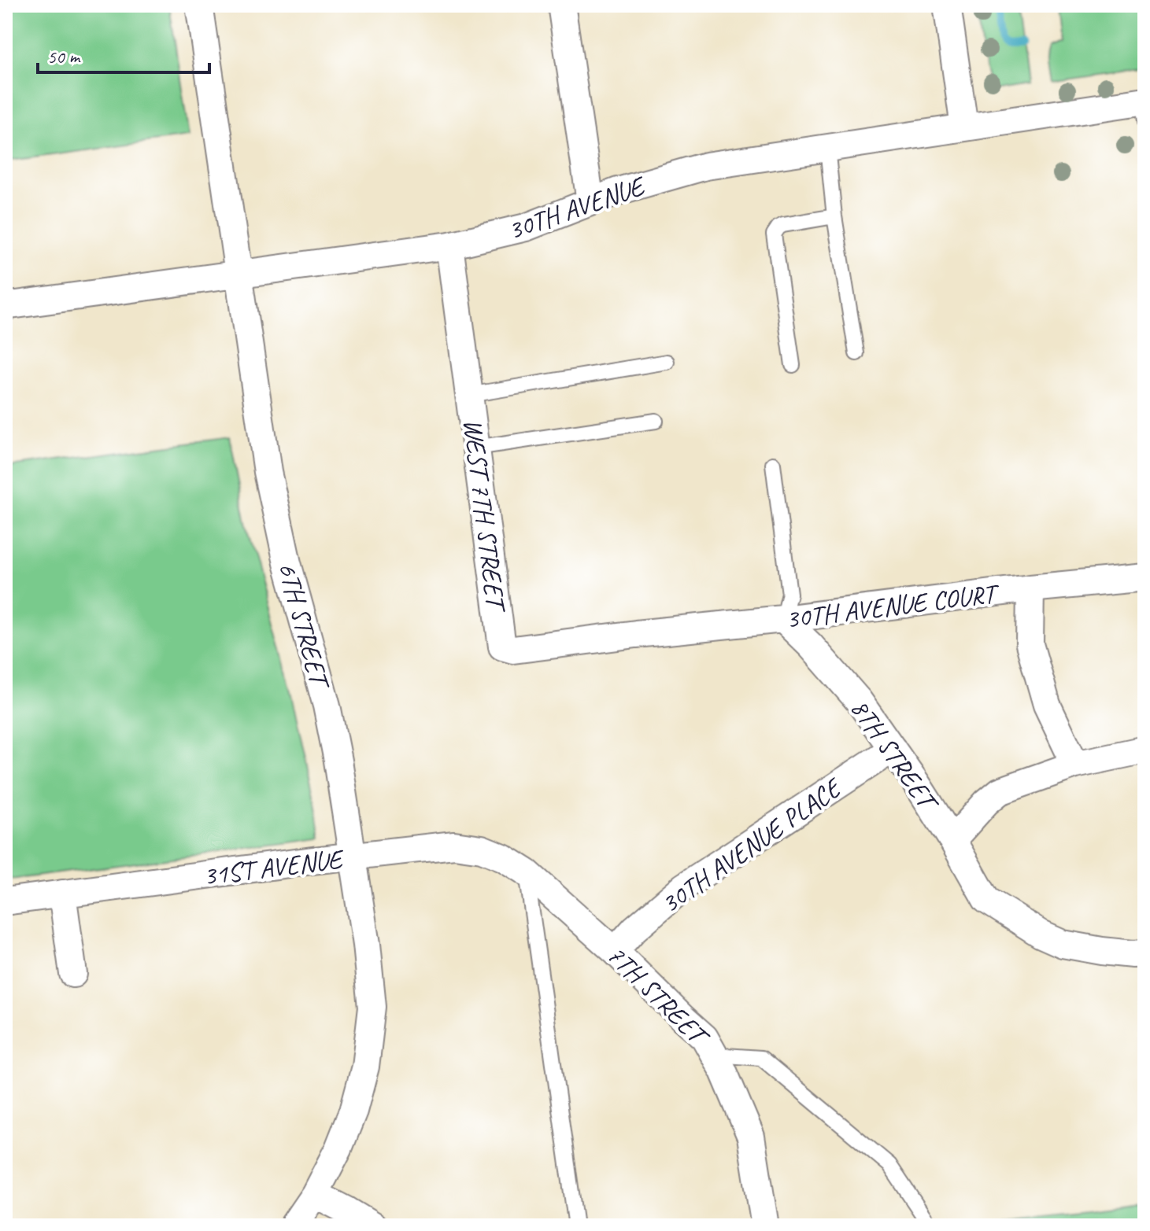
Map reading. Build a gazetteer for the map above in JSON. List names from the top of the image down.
{
  "streets": {
    "street": [
      "30TH AVENUE",
      "WEST 7TH STREET",
      "30TH AVENUE COURT",
      "6TH STREET",
      "8TH STREET",
      "30TH AVENUE PLACE",
      "31ST AVENUE",
      "7TH STREET"
    ]
  },
  "crossings": [
    ["30TH AVENUE", "WEST 7TH STREET"],
    ["30TH AVENUE", "6TH STREET"],
    ["WEST 7TH STREET", "30TH AVENUE COURT"],
    ["30TH AVENUE COURT", "8TH STREET"],
    ["6TH STREET", "31ST AVENUE"],
    ["8TH STREET", "30TH AVENUE PLACE"],
    ["30TH AVENUE PLACE", "7TH STREET"],
    ["31ST AVENUE", "7TH STREET"]
  ],
  "scale_bar": "50 m"
}
